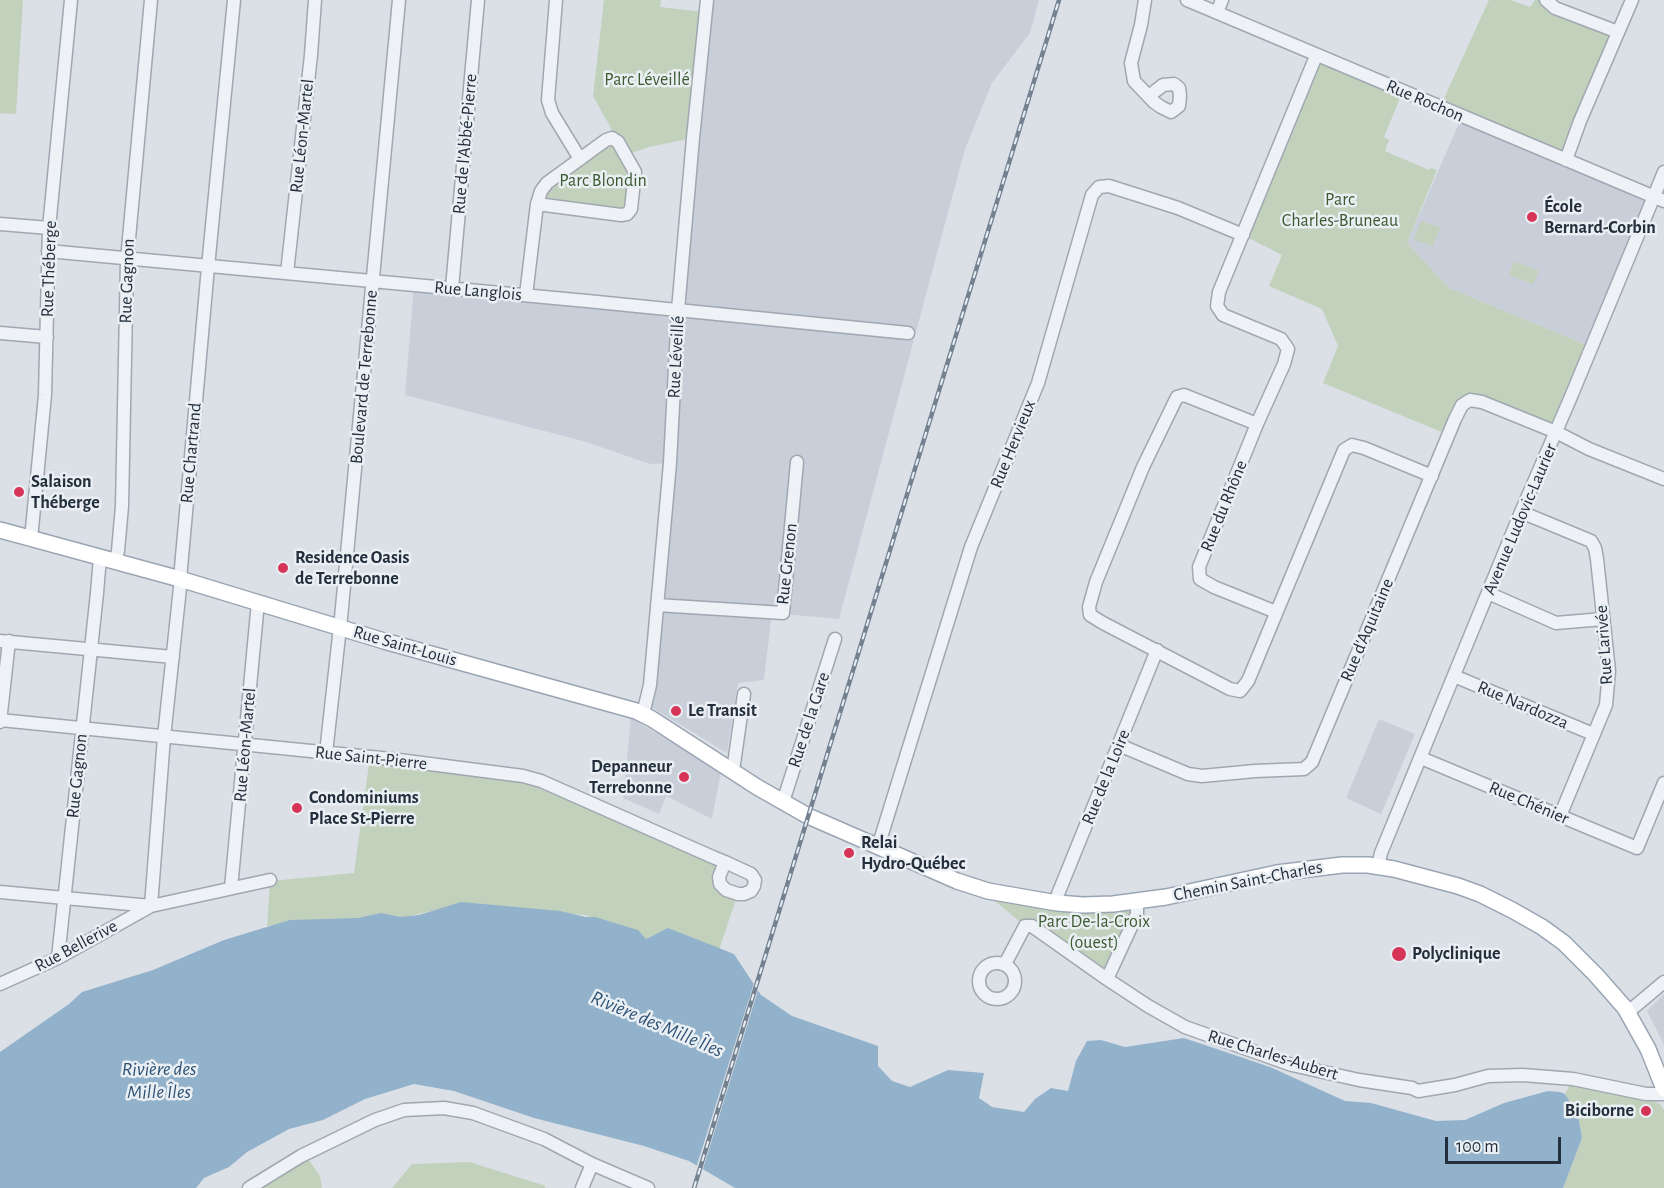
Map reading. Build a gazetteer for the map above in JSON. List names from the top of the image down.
{
  "streets": {
    "main road": ["Rue Saint-Louis", "Chemin Saint-Charles"],
    "street": [
      "Rue Rochon",
      "Rue Léon-Martel",
      "Rue de l'Abbé-Pierre",
      "Rue Théberge",
      "Rue Gagnon",
      "Rue Langlois",
      "Rue Léveillé",
      "Boulevard de Terrebonne",
      "Rue Hervieux",
      "Rue Chartrand",
      "Rue du Rhône",
      "Avenue Ludovic-Laurier",
      "Rue Grenon",
      "Rue d'Aquitaine",
      "Rue Larivée",
      "Rue Nardozza",
      "Rue de la Gare",
      "Rue Saint-Pierre",
      "Rue de la Loire",
      "Rue Chénier",
      "Rue Bellerive",
      "Rue Charles-Aubert"
    ]
  },
  "crossings": [
    ["Rue Rochon", "Avenue Ludovic-Laurier"],
    ["Rue Léon-Martel", "Rue Langlois"],
    ["Rue Léon-Martel", "Rue Saint-Louis"],
    ["Rue Léon-Martel", "Rue Saint-Pierre"],
    ["Rue de l'Abbé-Pierre", "Rue Langlois"],
    ["Rue Théberge", "Rue Langlois"],
    ["Rue Théberge", "Rue Saint-Louis"],
    ["Rue Gagnon", "Rue Langlois"],
    ["Rue Gagnon", "Rue Saint-Louis"],
    ["Rue Gagnon", "Rue Saint-Pierre"],
    ["Rue Gagnon", "Rue Bellerive"],
    ["Rue Langlois", "Rue Léveillé"],
    ["Rue Langlois", "Boulevard de Terrebonne"],
    ["Rue Langlois", "Rue Chartrand"],
    ["Rue Léveillé", "Rue Grenon"],
    ["Rue Léveillé", "Rue Saint-Louis"],
    ["Boulevard de Terrebonne", "Rue Saint-Louis"],
    ["Boulevard de Terrebonne", "Rue Saint-Pierre"],
    ["Rue Hervieux", "Chemin Saint-Charles"],
    ["Rue Chartrand", "Rue Saint-Louis"],
    ["Rue Chartrand", "Rue Saint-Pierre"],
    ["Rue Chartrand", "Rue Bellerive"],
    ["Avenue Ludovic-Laurier", "Rue d'Aquitaine"],
    ["Avenue Ludovic-Laurier", "Rue Larivée"],
    ["Avenue Ludovic-Laurier", "Rue Nardozza"],
    ["Avenue Ludovic-Laurier", "Rue Chénier"],
    ["Avenue Ludovic-Laurier", "Chemin Saint-Charles"],
    ["Rue d'Aquitaine", "Rue de la Loire"],
    ["Rue Larivée", "Rue Nardozza"],
    ["Rue Larivée", "Rue Chénier"],
    ["Rue Saint-Louis", "Rue de la Gare"],
    ["Rue Saint-Louis", "Chemin Saint-Charles"],
    ["Rue de la Gare", "Chemin Saint-Charles"],
    ["Rue de la Loire", "Chemin Saint-Charles"],
    ["Chemin Saint-Charles", "Rue Charles-Aubert"]
  ],
  "water": ["Rivière des Mille Îles"],
  "parks": [
    "Parc Léveillé",
    "Parc Blondin",
    "Parc Charles-Bruneau",
    "Parc De-la-Croix (ouest)"
  ],
  "places": [
    "École Bernard-Corbin",
    "Salaison Théberge",
    "Residence Oasis de Terrebonne",
    "Le Transit",
    "Depanneur Terrebonne",
    "Condominiums Place St-Pierre",
    "Relai Hydro-Québec",
    "Polyclinique",
    "Biciborne"
  ],
  "scale_bar": "100 m"
}
